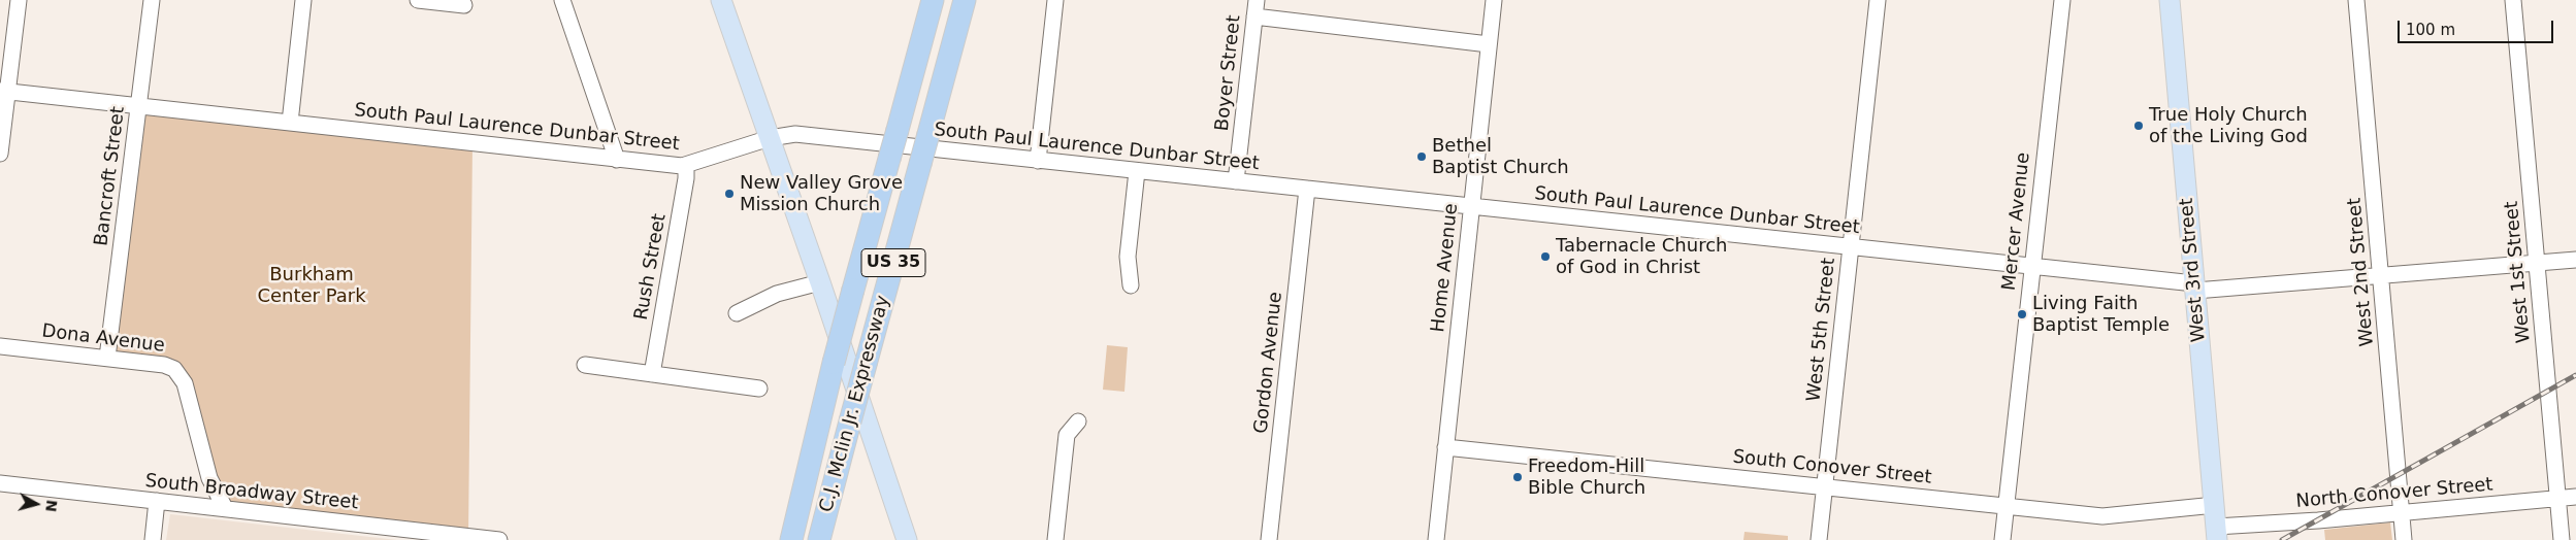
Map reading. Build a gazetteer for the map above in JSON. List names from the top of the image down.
{
  "streets": {
    "highway": ["US 35", "C.J. Mclin Jr. Expressway"],
    "main road": ["West 3rd Street"],
    "street": [
      "Boyer Street",
      "South Paul Laurence Dunbar Street",
      "Bancroft Street",
      "Mercer Avenue",
      "Rush Street",
      "Home Avenue",
      "West 2nd Street",
      "West 1st Street",
      "West 5th Street",
      "Dona Avenue",
      "Gordon Avenue",
      "South Conover Street",
      "South Broadway Street",
      "North Conover Street"
    ]
  },
  "crossings": [
    ["Boyer Street", "South Paul Laurence Dunbar Street"],
    ["South Paul Laurence Dunbar Street", "Bancroft Street"],
    ["South Paul Laurence Dunbar Street", "Mercer Avenue"],
    ["South Paul Laurence Dunbar Street", "Rush Street"],
    ["South Paul Laurence Dunbar Street", "Home Avenue"],
    ["South Paul Laurence Dunbar Street", "West 3rd Street"],
    ["South Paul Laurence Dunbar Street", "West 2nd Street"],
    ["South Paul Laurence Dunbar Street", "West 1st Street"],
    ["South Paul Laurence Dunbar Street", "West 5th Street"],
    ["South Paul Laurence Dunbar Street", "Gordon Avenue"],
    ["Bancroft Street", "Dona Avenue"],
    ["Mercer Avenue", "South Conover Street"],
    ["US 35", "C.J. Mclin Jr. Expressway"],
    ["Home Avenue", "South Conover Street"],
    ["West 3rd Street", "South Conover Street"],
    ["West 3rd Street", "North Conover Street"],
    ["West 2nd Street", "North Conover Street"],
    ["West 1st Street", "North Conover Street"],
    ["West 5th Street", "South Conover Street"],
    ["Dona Avenue", "South Broadway Street"]
  ],
  "parks": ["Burkham Center Park"],
  "places": [
    "True Holy Church of the Living God",
    "Bethel Baptist Church",
    "New Valley Grove Mission Church",
    "Tabernacle Church of God in Christ",
    "Living Faith Baptist Temple",
    "Freedom-Hill Bible Church"
  ],
  "scale_bar": "100 m",
  "north": "right"
}
